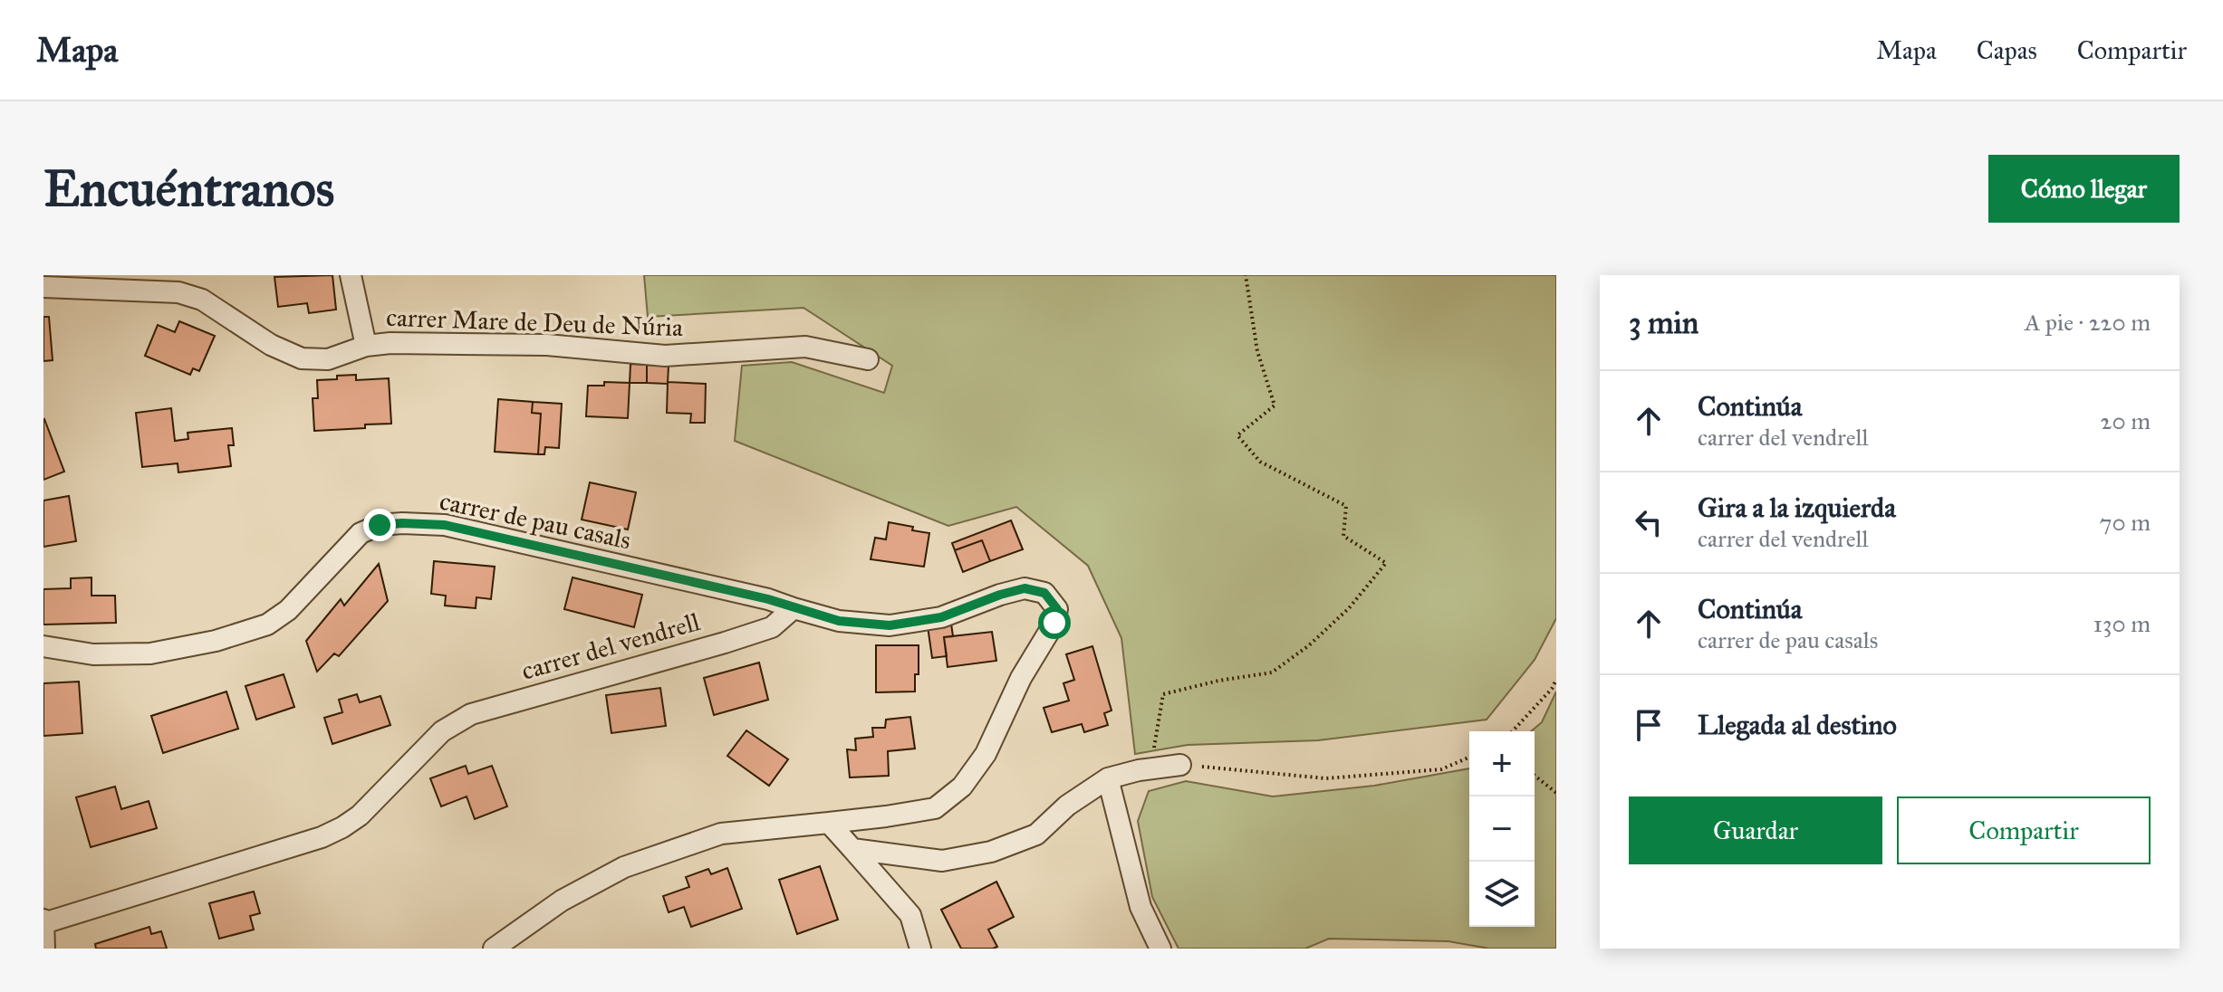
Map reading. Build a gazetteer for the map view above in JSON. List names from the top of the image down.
{
  "streets": {
    "street": ["carrer Mare de Deu de Núria", "carrer de pau casals", "carrer del vendrell"]
  },
  "crossings": [
    ["carrer de pau casals", "carrer del vendrell"]
  ],
  "page": {
    "header": "Mapa",
    "nav": ["Mapa", "Capas", "Compartir"],
    "buttons": [
      "Cómo llegar",
      ["Guardar", "Compartir"]
    ],
    "title": "Encuéntranos",
    "heading": ["3 min", "A pie · 220 m"],
    "list": [
      ["Continúa", "carrer del vendrell", "20 m"],
      ["Gira a la izquierda", "carrer del vendrell", "70 m"],
      ["Continúa", "carrer de pau casals", "130 m"],
      "Llegada al destino"
    ],
    "map_buttons": ["+", "−"]
  }
}
